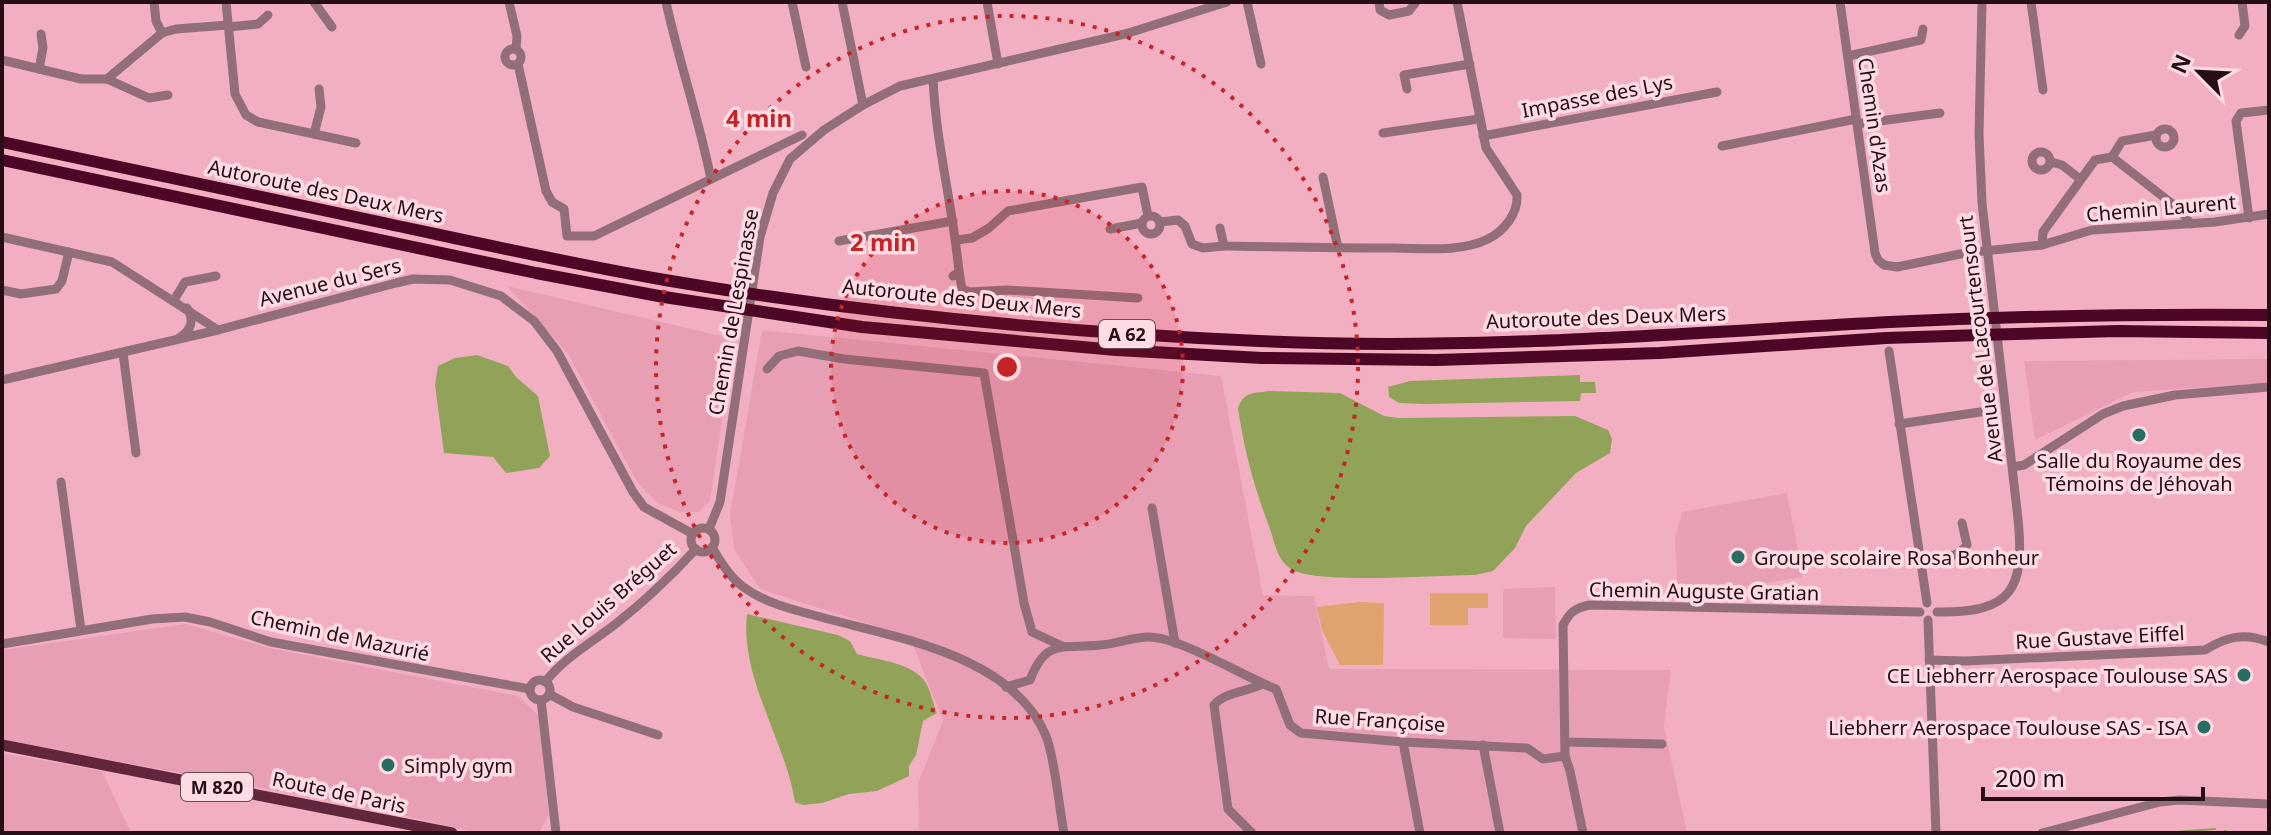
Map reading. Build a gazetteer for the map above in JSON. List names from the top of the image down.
{
  "streets": {
    "highway": ["Autoroute des Deux Mers", "A 62"],
    "main road": ["M 820", "Route de Paris"],
    "street": [
      "Impasse des Lys",
      "Chemin d'Azas",
      "Chemin Laurent",
      "Avenue du Sers",
      "Chemin de Lespinasse",
      "Avenue de Lacourtensourt",
      "Chemin Auguste Gratian",
      "Rue Louis Bréguet",
      "Chemin de Mazurié",
      "Rue Gustave Eiffel",
      "Rue Françoise"
    ]
  },
  "crossings": [
    ["Chemin d'Azas", "Chemin Laurent"],
    ["Avenue du Sers", "Chemin de Lespinasse"],
    ["Avenue du Sers", "Rue Louis Bréguet"],
    ["Chemin de Lespinasse", "Rue Louis Bréguet"],
    ["Avenue de Lacourtensourt", "Chemin Auguste Gratian"],
    ["Chemin Auguste Gratian", "Rue Françoise"],
    ["Rue Louis Bréguet", "Chemin de Mazurié"]
  ],
  "places": [
    "Salle du Royaume des Témoins de Jéhovah",
    "Groupe scolaire Rosa Bonheur",
    "CE Liebherr Aerospace Toulouse SAS",
    "Liebherr Aerospace Toulouse SAS - ISA",
    "Simply gym"
  ],
  "scale_bar": "200 m",
  "north": "top left",
  "rings": ["4 min", "2 min"]
}
